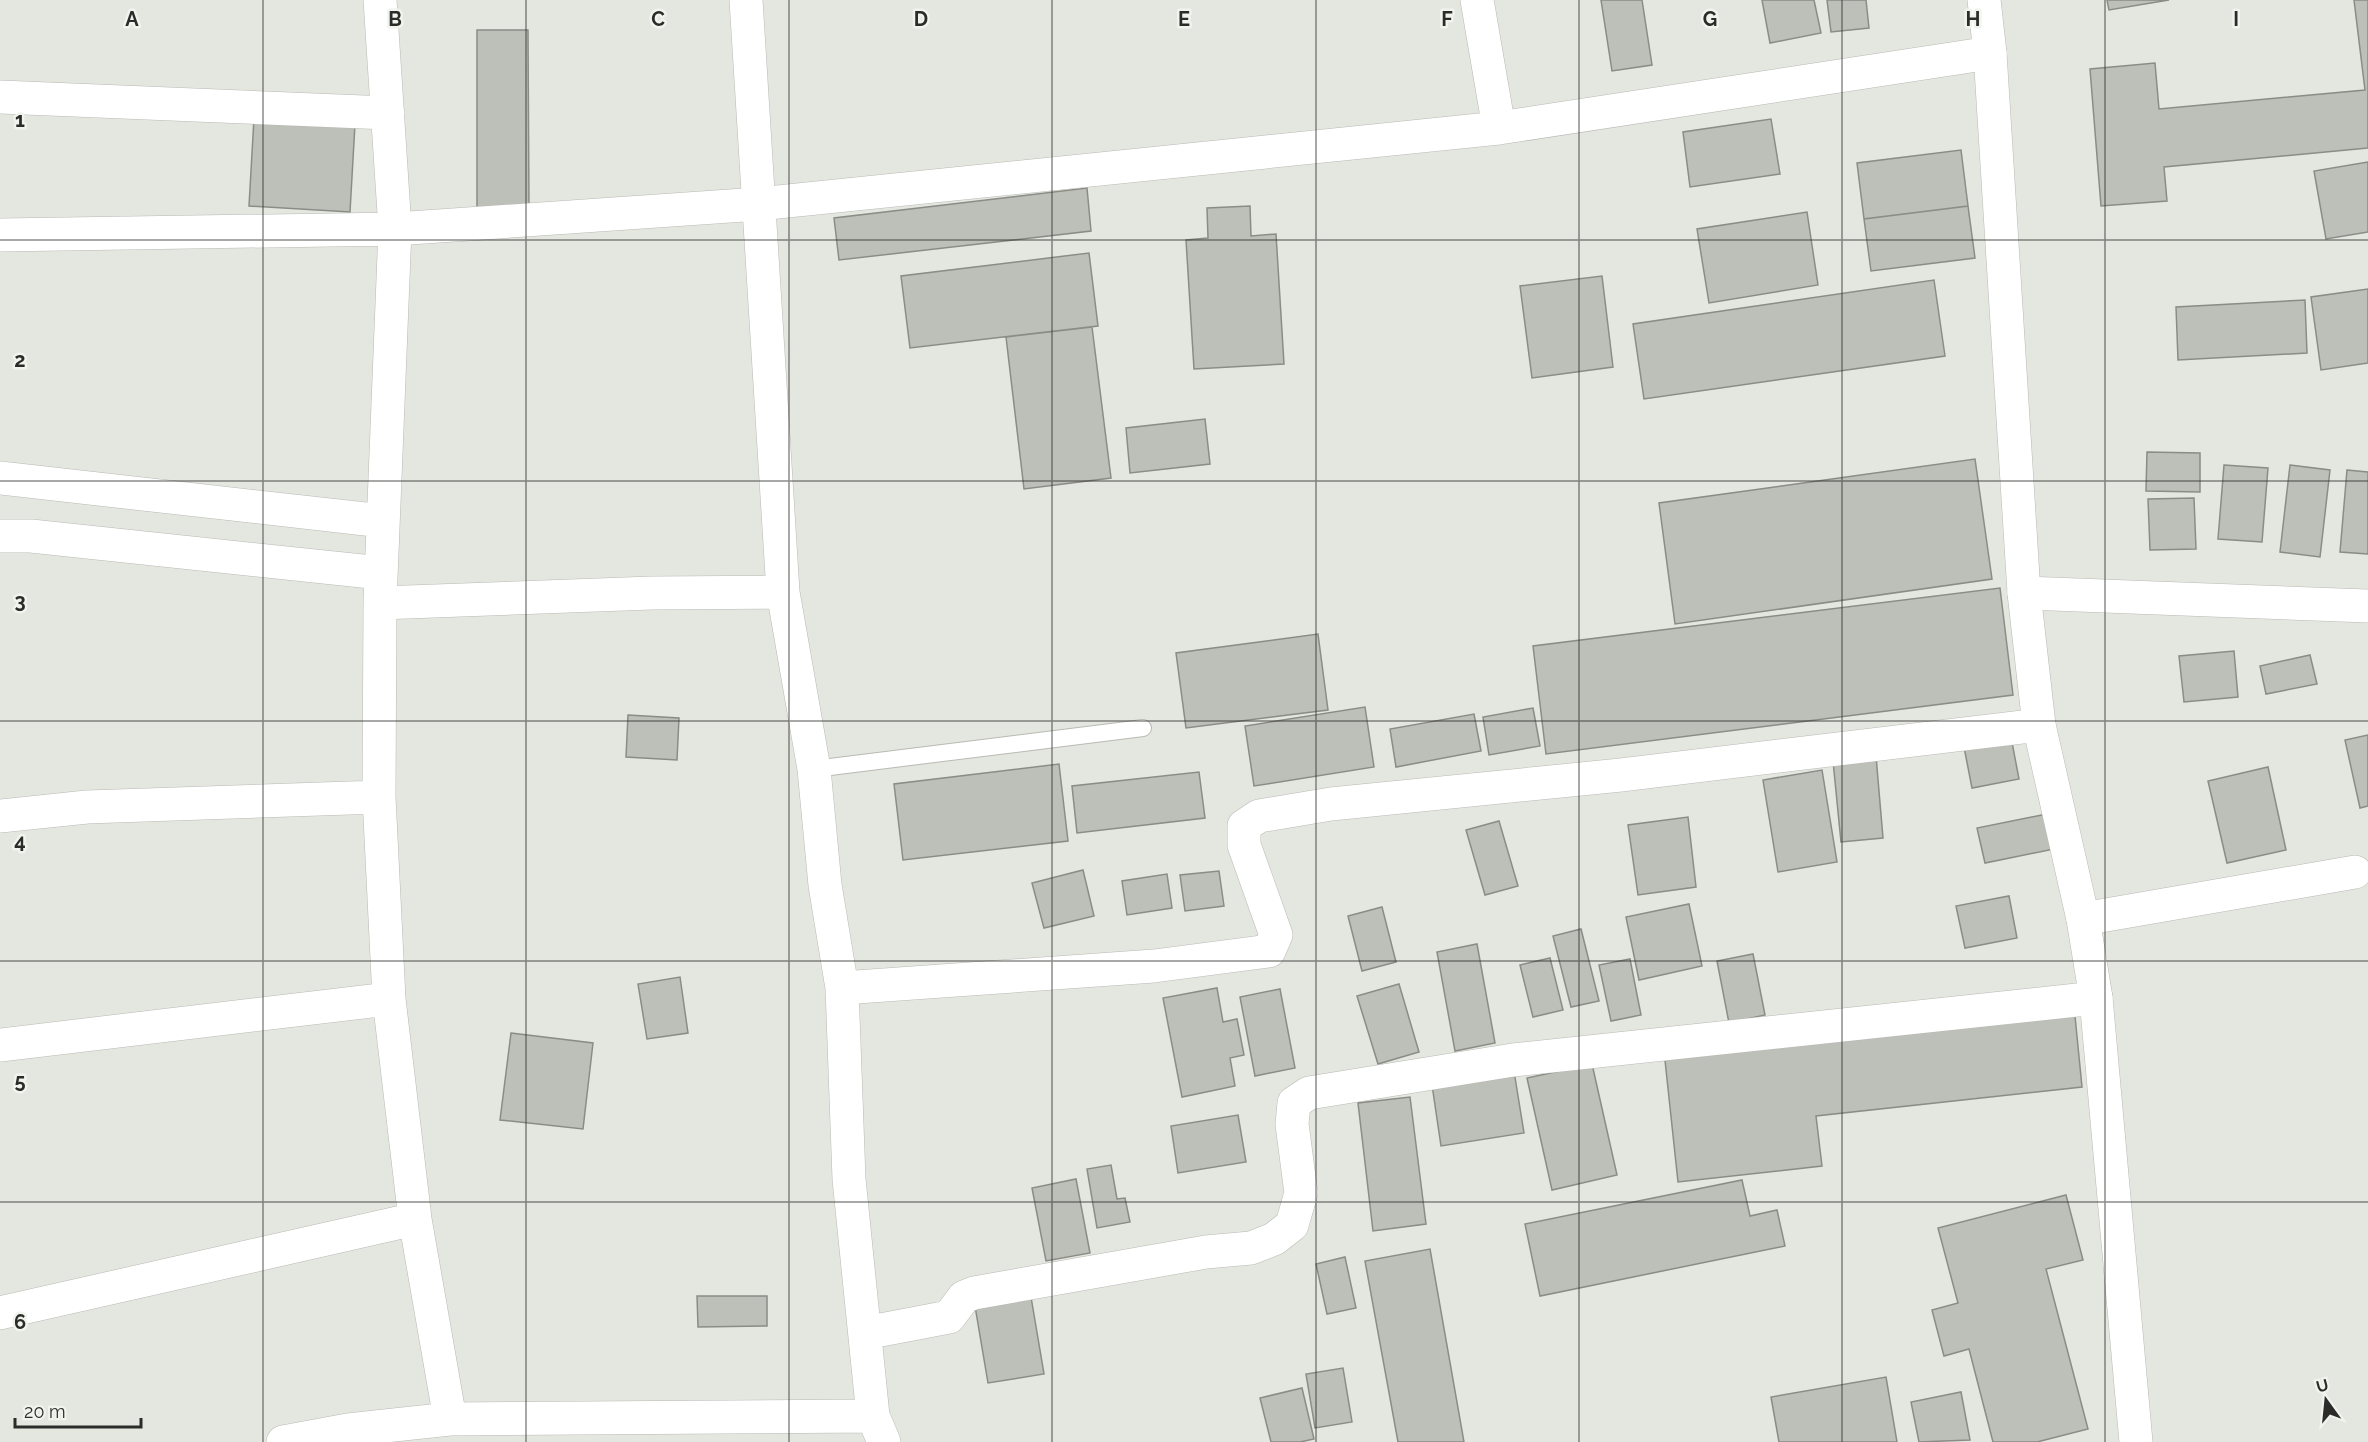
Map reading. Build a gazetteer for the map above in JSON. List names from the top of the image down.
{
  "scale_bar": "20 m",
  "north": "top",
  "grid": {
    "columns": [
      "A",
      "B",
      "C",
      "D",
      "E",
      "F",
      "G",
      "H",
      "I"
    ],
    "rows": [
      "1",
      "2",
      "3",
      "4",
      "5",
      "6"
    ]
  }
}
